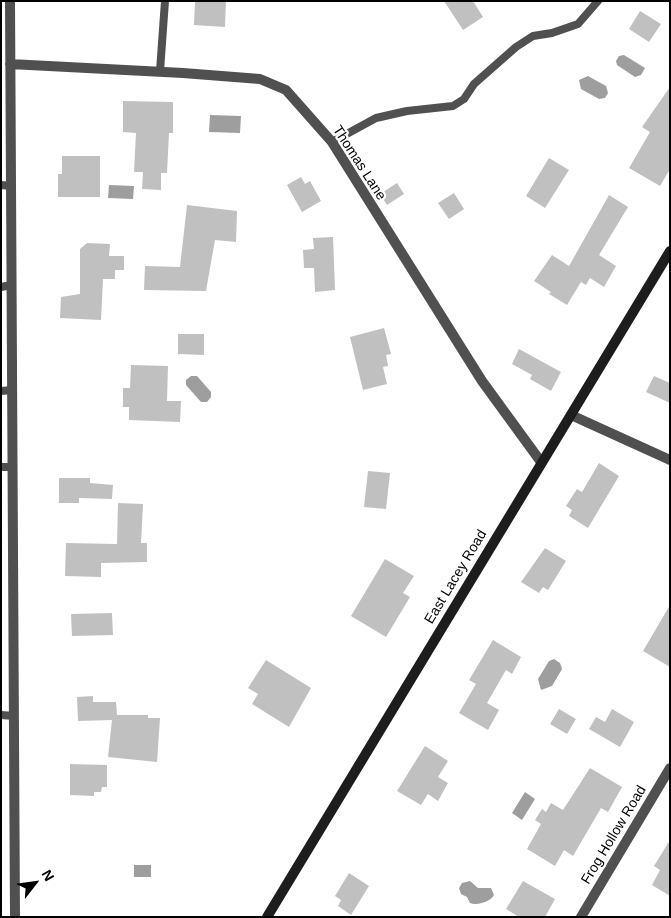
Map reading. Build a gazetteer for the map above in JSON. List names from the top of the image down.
{
  "streets": {
    "street": ["Thomas Lane", "East Lacey Road", "Frog Hollow Road"]
  },
  "crossings": [
    ["Thomas Lane", "East Lacey Road"]
  ],
  "north": "top right"
}
